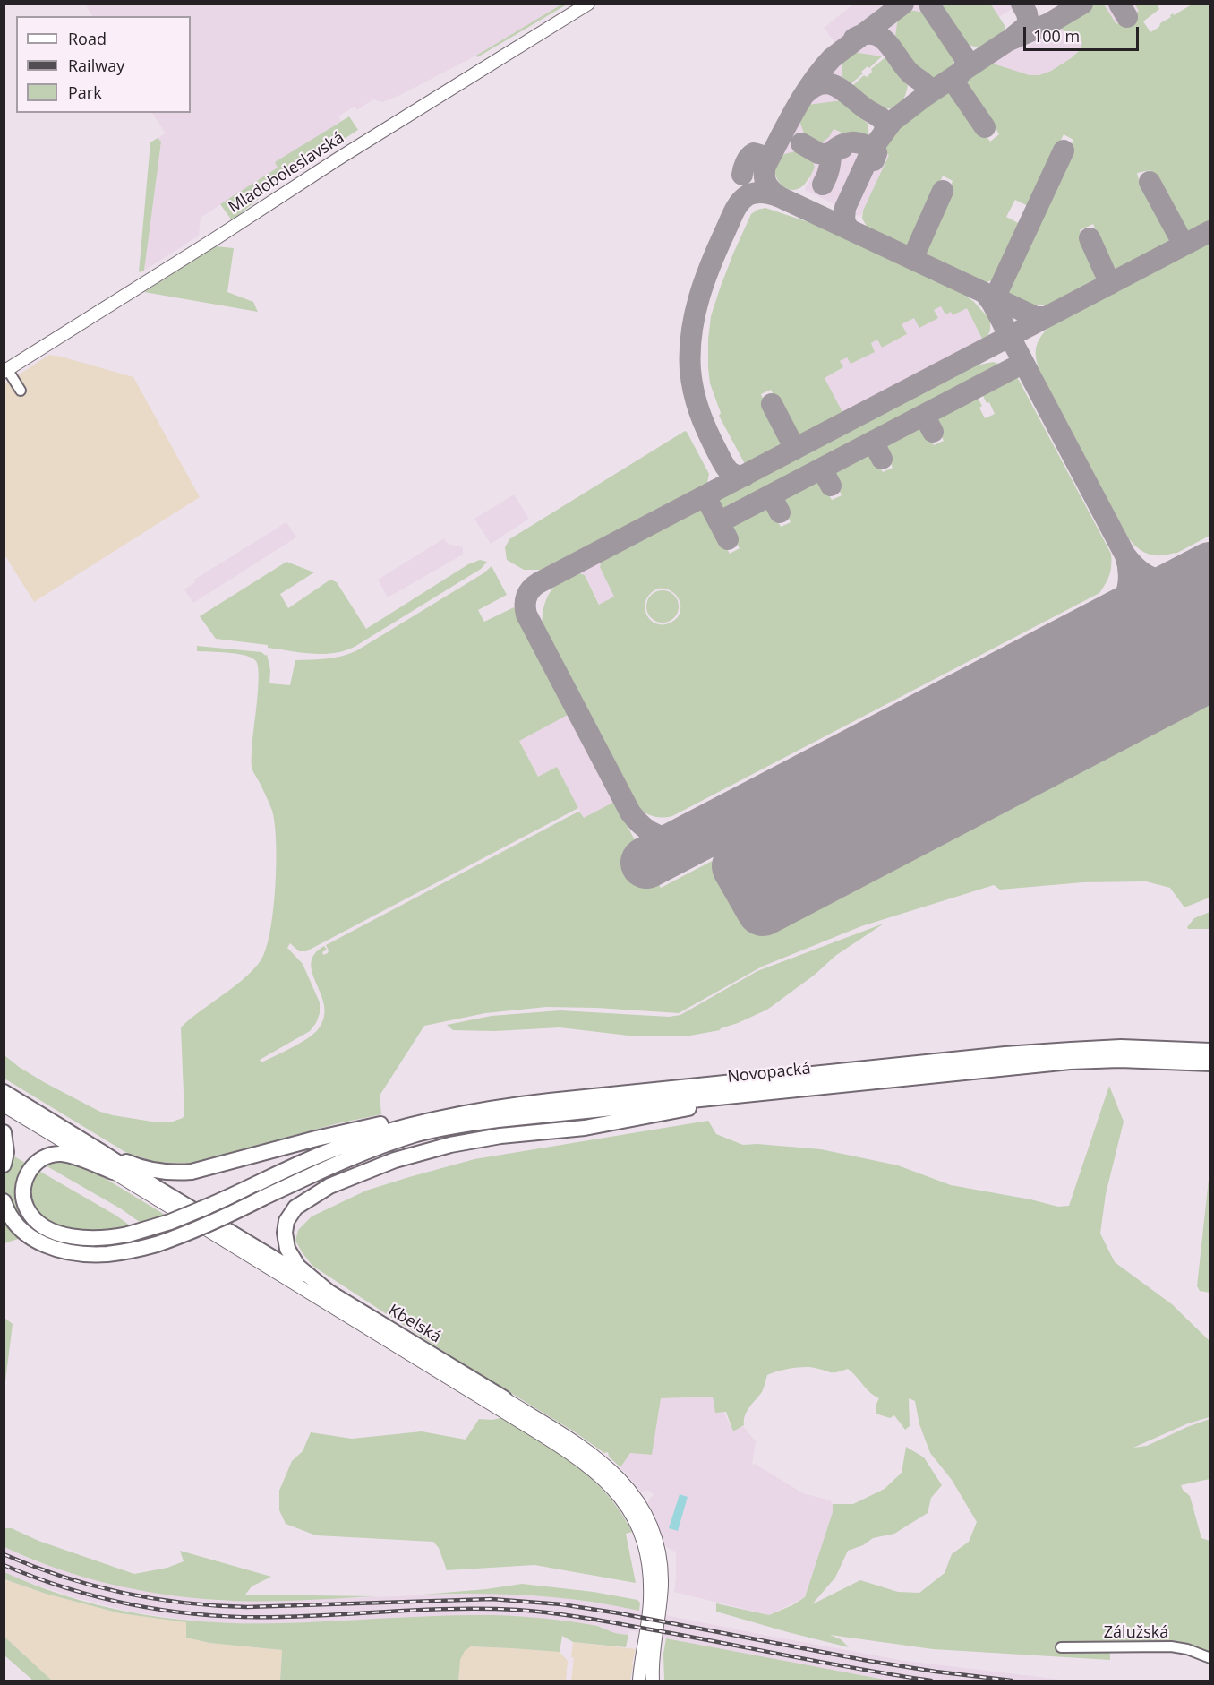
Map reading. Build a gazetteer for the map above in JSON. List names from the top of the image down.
{
  "streets": {
    "highway": ["Novopacká", "Kbelská"],
    "main road": ["Mladoboleslavská"],
    "street": ["Zálužská"]
  },
  "legend": ["Road", "Railway", "Park"],
  "scale_bar": "100 m"
}
